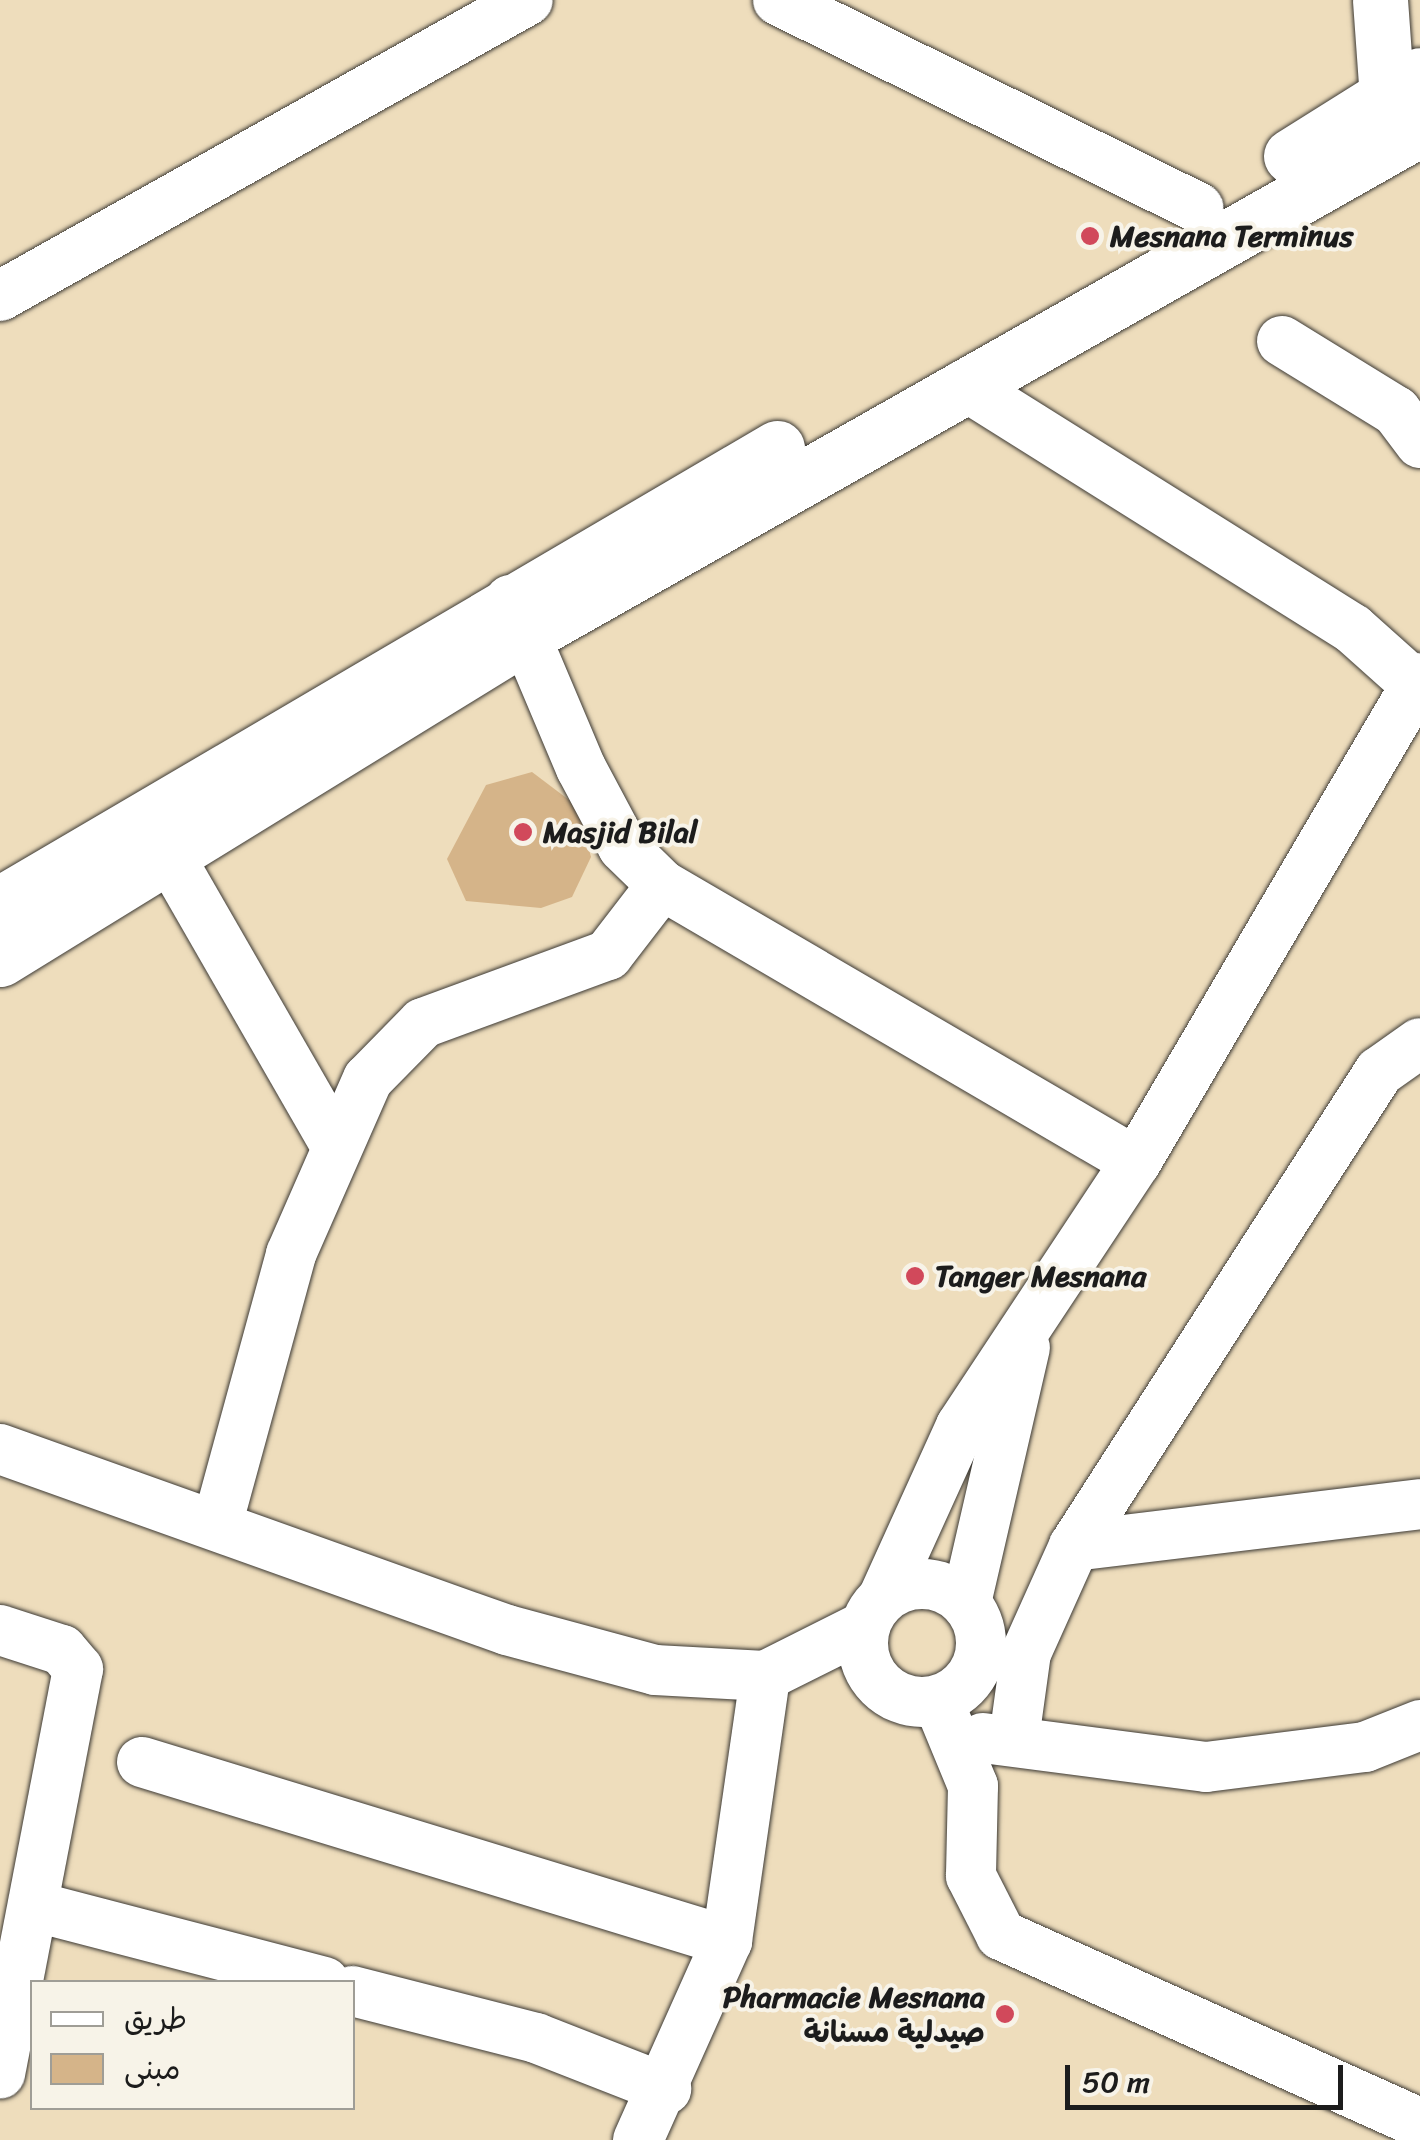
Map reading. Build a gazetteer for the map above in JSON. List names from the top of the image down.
{
  "places": [
    "Mesnana Terminus",
    "Masjid Bilal",
    "Tanger Mesnana",
    "Pharmacie Mesnana صيدلية مسنانة"
  ],
  "legend": ["طريق", "مبنى"],
  "scale_bar": "50 m"
}
